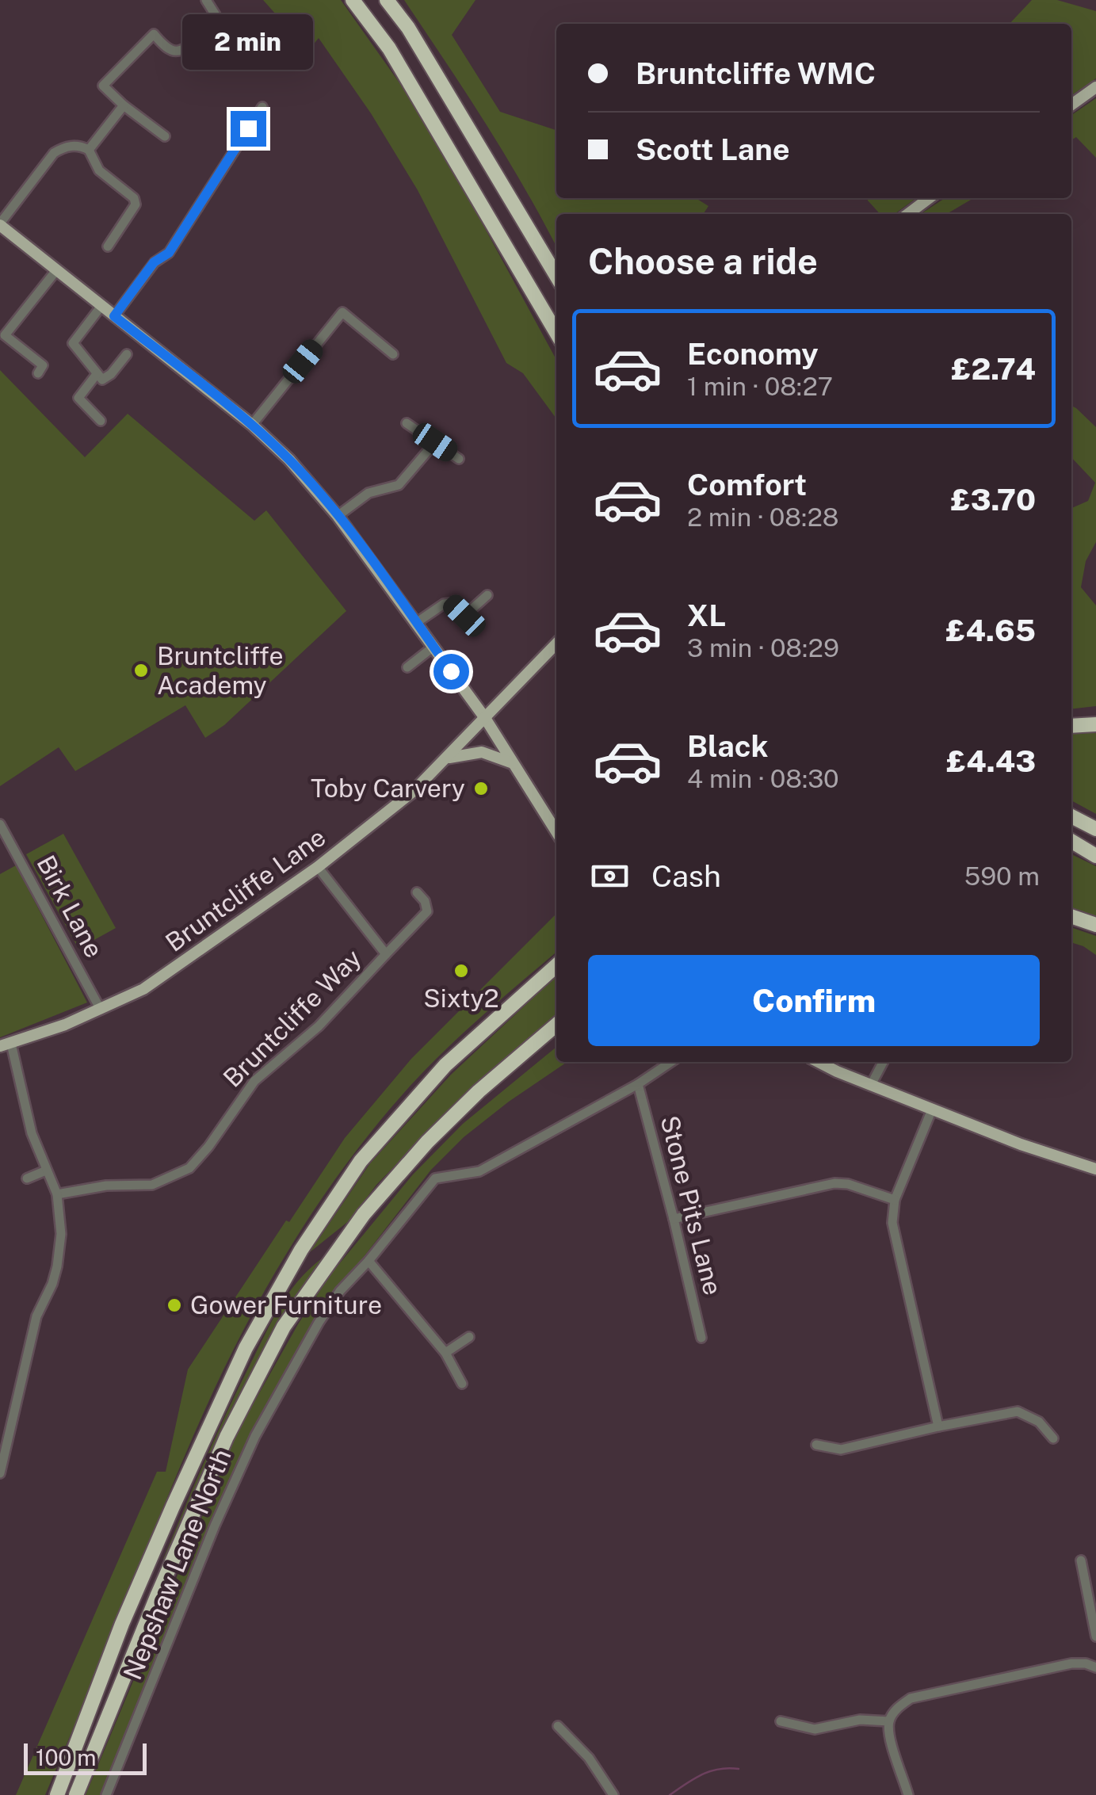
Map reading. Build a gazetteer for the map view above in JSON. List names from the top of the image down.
{
  "streets": {
    "main road": ["Bruntcliffe Lane"],
    "street": [
      "Birk Lane",
      "Bruntcliffe Way",
      "Stone Pits Lane",
      "Nepshaw Lane North"
    ]
  },
  "crossings": [
    ["Bruntcliffe Lane", "Birk Lane"],
    ["Bruntcliffe Lane", "Bruntcliffe Way"],
    ["Stone Pits Lane", "Nepshaw Lane North"]
  ],
  "places": [
    "Bruntcliffe Academy",
    "Toby Carvery",
    "Sixty2",
    "Gower Furniture"
  ],
  "scale_bar": "100 m",
  "page": {
    "bubble": "2 min",
    "banner": ["Bruntcliffe WMC", "Scott Lane"],
    "heading": "Choose a ride",
    "list": [
      {
        "name": "Economy",
        "note": "1 min · 08:27",
        "value": "£2.74"
      },
      {
        "name": "Comfort",
        "note": "2 min · 08:28",
        "value": "£3.70"
      },
      {
        "name": "XL",
        "note": "3 min · 08:29",
        "value": "£4.65"
      },
      {
        "name": "Black",
        "note": "4 min · 08:30",
        "value": "£4.43"
      }
    ],
    "pay": ["Cash", "590 m"],
    "buttons": "Confirm",
    "scale": "100 m"
  }
}
